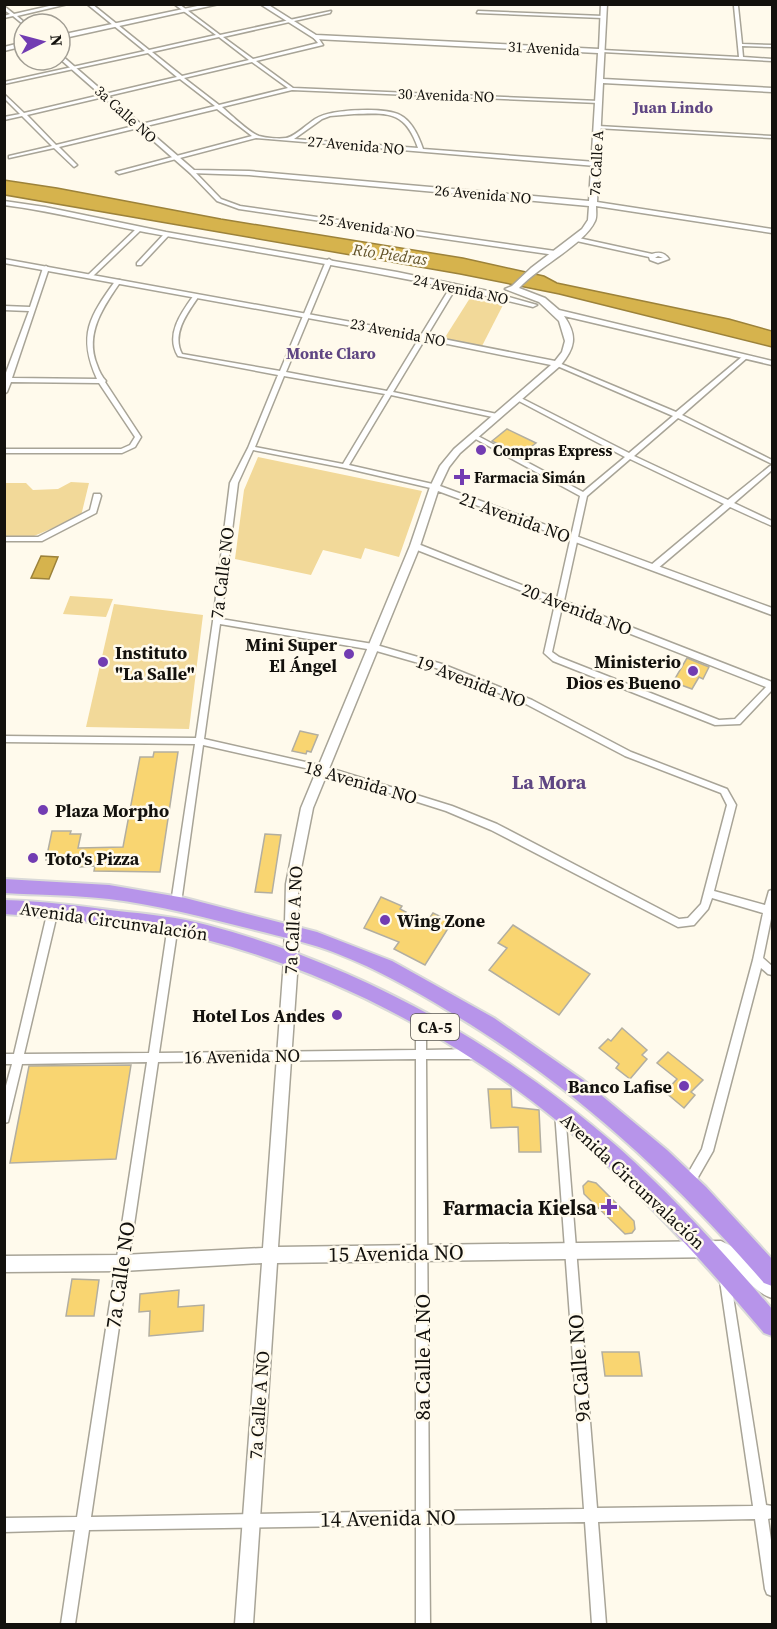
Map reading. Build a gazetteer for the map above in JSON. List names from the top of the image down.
{
  "streets": {
    "highway": ["Avenida Circunvalación", "CA-5"],
    "street": [
      "31 Avenida",
      "30 Avenida NO",
      "3a Calle NO",
      "27 Avenida NO",
      "7a Calle A",
      "26 Avenida NO",
      "25 Avenida NO",
      "24 Avenida NO",
      "23 Avenida NO",
      "21 Avenida NO",
      "7a Calle NO",
      "20 Avenida NO",
      "19 Avenida NO",
      "18 Avenida NO",
      "7a Calle A NO",
      "16 Avenida NO",
      "15 Avenida NO",
      "8a Calle A NO",
      "9a Calle NO",
      "14 Avenida NO"
    ]
  },
  "crossings": [
    ["31 Avenida", "7a Calle A"],
    ["30 Avenida NO", "3a Calle NO"],
    ["30 Avenida NO", "7a Calle A"],
    ["3a Calle NO", "27 Avenida NO"],
    ["3a Calle NO", "26 Avenida NO"],
    ["3a Calle NO", "25 Avenida NO"],
    ["27 Avenida NO", "7a Calle A"],
    ["7a Calle A", "26 Avenida NO"],
    ["7a Calle A", "25 Avenida NO"],
    ["26 Avenida NO", "25 Avenida NO"],
    ["24 Avenida NO", "7a Calle NO"],
    ["24 Avenida NO", "7a Calle A NO"],
    ["23 Avenida NO", "7a Calle NO"],
    ["23 Avenida NO", "7a Calle A NO"],
    ["21 Avenida NO", "7a Calle NO"],
    ["21 Avenida NO", "7a Calle A NO"],
    ["7a Calle NO", "19 Avenida NO"],
    ["7a Calle NO", "18 Avenida NO"],
    ["7a Calle NO", "Avenida Circunvalación"],
    ["7a Calle NO", "16 Avenida NO"],
    ["7a Calle NO", "15 Avenida NO"],
    ["7a Calle NO", "14 Avenida NO"],
    ["20 Avenida NO", "7a Calle A NO"],
    ["19 Avenida NO", "18 Avenida NO"],
    ["19 Avenida NO", "7a Calle A NO"],
    ["18 Avenida NO", "7a Calle A NO"],
    ["7a Calle A NO", "Avenida Circunvalación"],
    ["7a Calle A NO", "16 Avenida NO"],
    ["7a Calle A NO", "15 Avenida NO"],
    ["7a Calle A NO", "14 Avenida NO"],
    ["Avenida Circunvalación", "16 Avenida NO"],
    ["Avenida Circunvalación", "15 Avenida NO"],
    ["Avenida Circunvalación", "8a Calle A NO"],
    ["Avenida Circunvalación", "9a Calle NO"],
    ["16 Avenida NO", "8a Calle A NO"],
    ["15 Avenida NO", "8a Calle A NO"],
    ["15 Avenida NO", "9a Calle NO"],
    ["8a Calle A NO", "14 Avenida NO"],
    ["9a Calle NO", "14 Avenida NO"]
  ],
  "districts": ["Juan Lindo", "Monte Claro", "La Mora"],
  "water": ["Río Piedras"],
  "places": {
    "other": [
      "Compras Express",
      "Mini Super El Ángel",
      "Instituto \"La Salle\"",
      "Ministerio Dios es Bueno",
      "Plaza Morpho",
      "Toto's Pizza",
      "Wing Zone",
      "Hotel Los Andes",
      "Banco Lafise"
    ],
    "health": ["Farmacia Simán", "Farmacia Kielsa"]
  },
  "north": "right"
}
